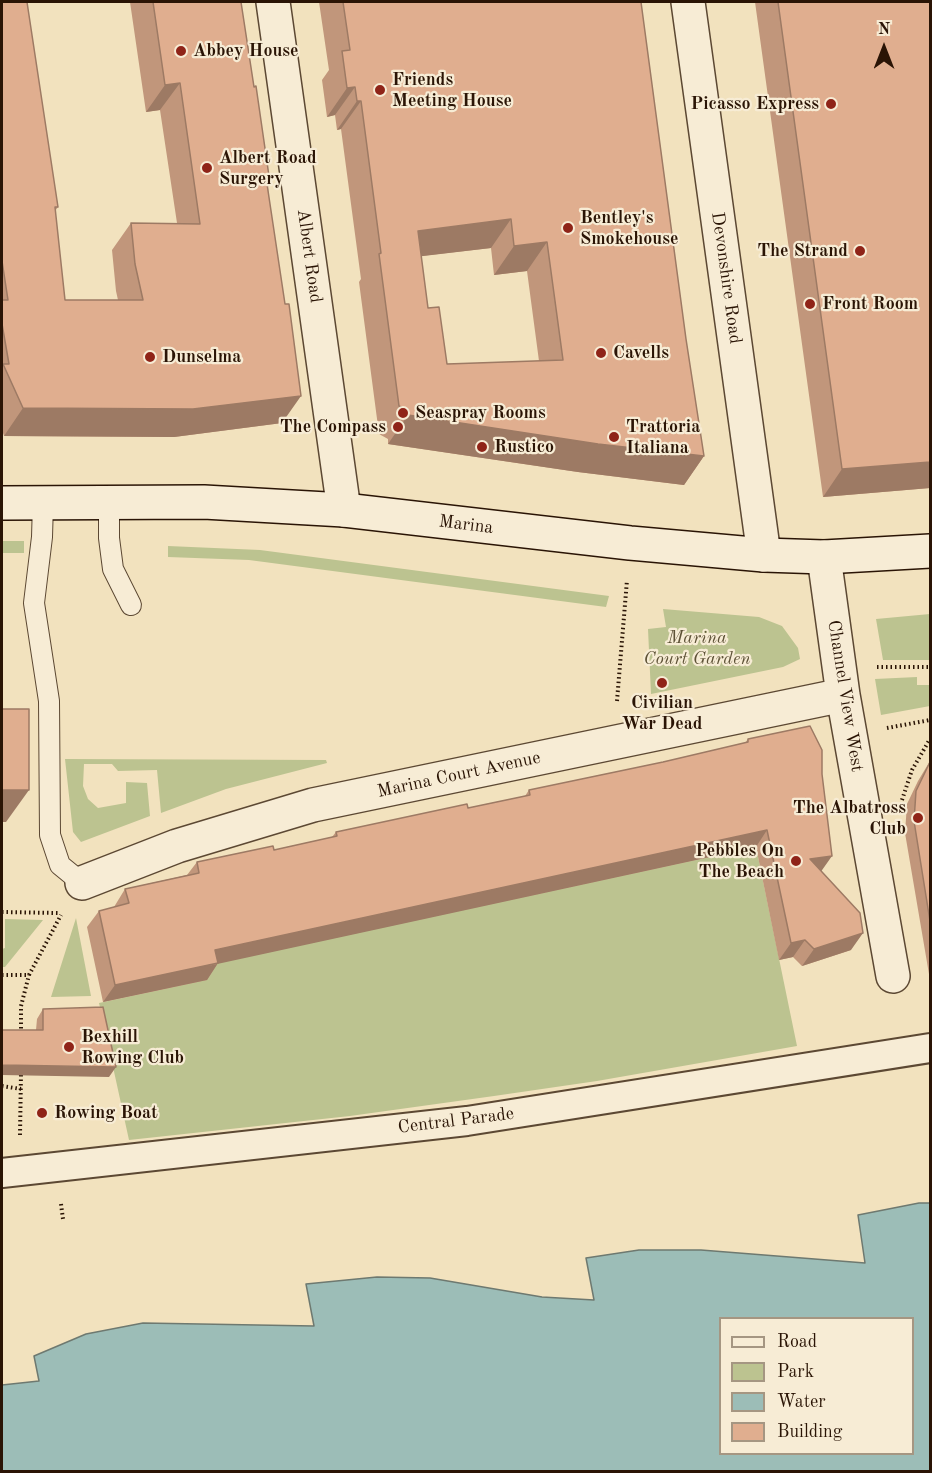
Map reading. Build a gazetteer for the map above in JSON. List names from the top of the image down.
{
  "streets": {
    "street": [
      "Albert Road",
      "Devonshire Road",
      "Marina",
      "Channel View West",
      "Marina Court Avenue",
      "Central Parade"
    ]
  },
  "crossings": [
    ["Albert Road", "Marina"],
    ["Devonshire Road", "Marina"],
    ["Marina", "Channel View West"],
    ["Channel View West", "Marina Court Avenue"]
  ],
  "parks": ["Marina Court Garden"],
  "places": [
    "Abbey House",
    "Friends Meeting House",
    "Picasso Express",
    "Albert Road Surgery",
    "Bentley's Smokehouse",
    "The Strand",
    "Front Room",
    "Cavells",
    "Dunselma",
    "Seaspray Rooms",
    "The Compass",
    "Trattoria Italiana",
    "Rustico",
    "Civilian War Dead",
    "The Albatross Club",
    "Pebbles On The Beach",
    "Bexhill Rowing Club",
    "Rowing Boat"
  ],
  "legend": [
    "Road",
    "Park",
    "Water",
    "Building"
  ],
  "north": "top"
}
